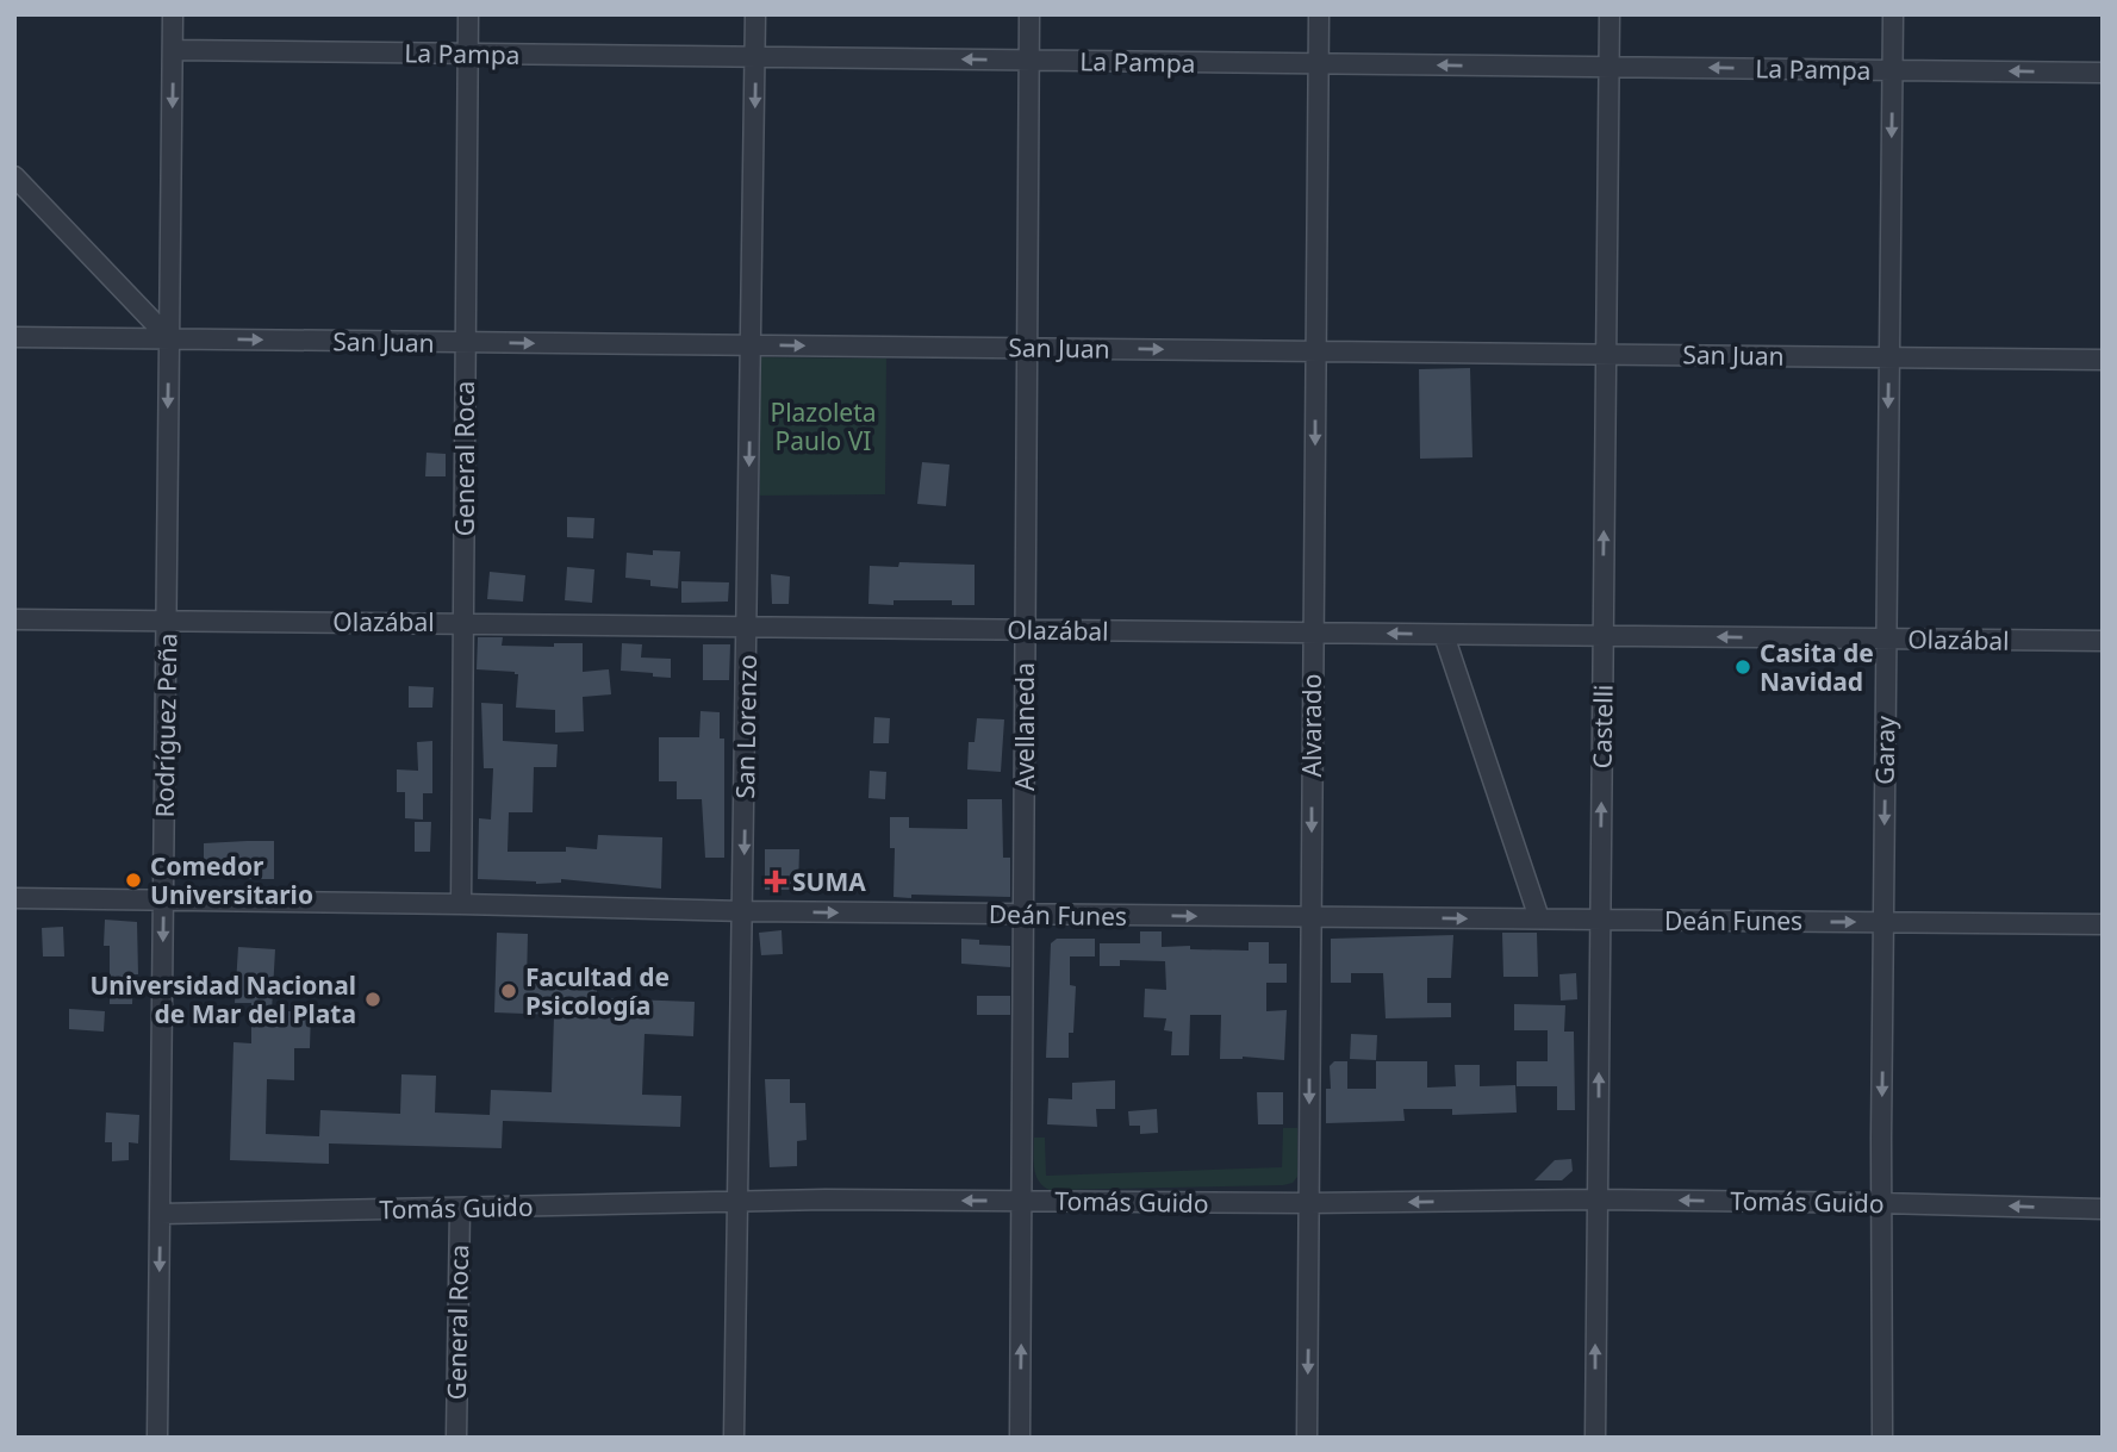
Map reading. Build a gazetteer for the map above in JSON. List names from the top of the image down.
{
  "streets": {
    "street": [
      "La Pampa",
      "San Juan",
      "General Roca",
      "Olazábal",
      "Rodríguez Peña",
      "Alvarado",
      "San Lorenzo",
      "Avellaneda",
      "Castelli",
      "Garay",
      "Deán Funes",
      "Tomás Guido"
    ]
  },
  "crossings": [
    ["La Pampa", "General Roca"],
    ["La Pampa", "Rodríguez Peña"],
    ["La Pampa", "Alvarado"],
    ["La Pampa", "San Lorenzo"],
    ["La Pampa", "Avellaneda"],
    ["La Pampa", "Castelli"],
    ["La Pampa", "Garay"],
    ["San Juan", "General Roca"],
    ["San Juan", "Rodríguez Peña"],
    ["San Juan", "Alvarado"],
    ["San Juan", "San Lorenzo"],
    ["San Juan", "Avellaneda"],
    ["San Juan", "Castelli"],
    ["San Juan", "Garay"],
    ["General Roca", "Olazábal"],
    ["General Roca", "Deán Funes"],
    ["General Roca", "Tomás Guido"],
    ["Olazábal", "Rodríguez Peña"],
    ["Olazábal", "Alvarado"],
    ["Olazábal", "San Lorenzo"],
    ["Olazábal", "Avellaneda"],
    ["Olazábal", "Castelli"],
    ["Olazábal", "Garay"],
    ["Rodríguez Peña", "Deán Funes"],
    ["Rodríguez Peña", "Tomás Guido"],
    ["Alvarado", "Deán Funes"],
    ["Alvarado", "Tomás Guido"],
    ["San Lorenzo", "Deán Funes"],
    ["San Lorenzo", "Tomás Guido"],
    ["Avellaneda", "Deán Funes"],
    ["Avellaneda", "Tomás Guido"],
    ["Castelli", "Deán Funes"],
    ["Castelli", "Tomás Guido"],
    ["Garay", "Deán Funes"],
    ["Garay", "Tomás Guido"]
  ],
  "one_way": [
    "La Pampa",
    "San Juan",
    "Rodríguez Peña",
    "Alvarado",
    "San Lorenzo",
    "Castelli",
    "Garay",
    "Deán Funes",
    "Tomás Guido"
  ],
  "parks": ["Plazoleta Paulo VI"],
  "places": {
    "other": [
      "Casita de Navidad",
      "Comedor Universitario",
      "Facultad de Psicología",
      "Universidad Nacional de Mar del Plata"
    ],
    "health": ["SUMA"]
  }
}
